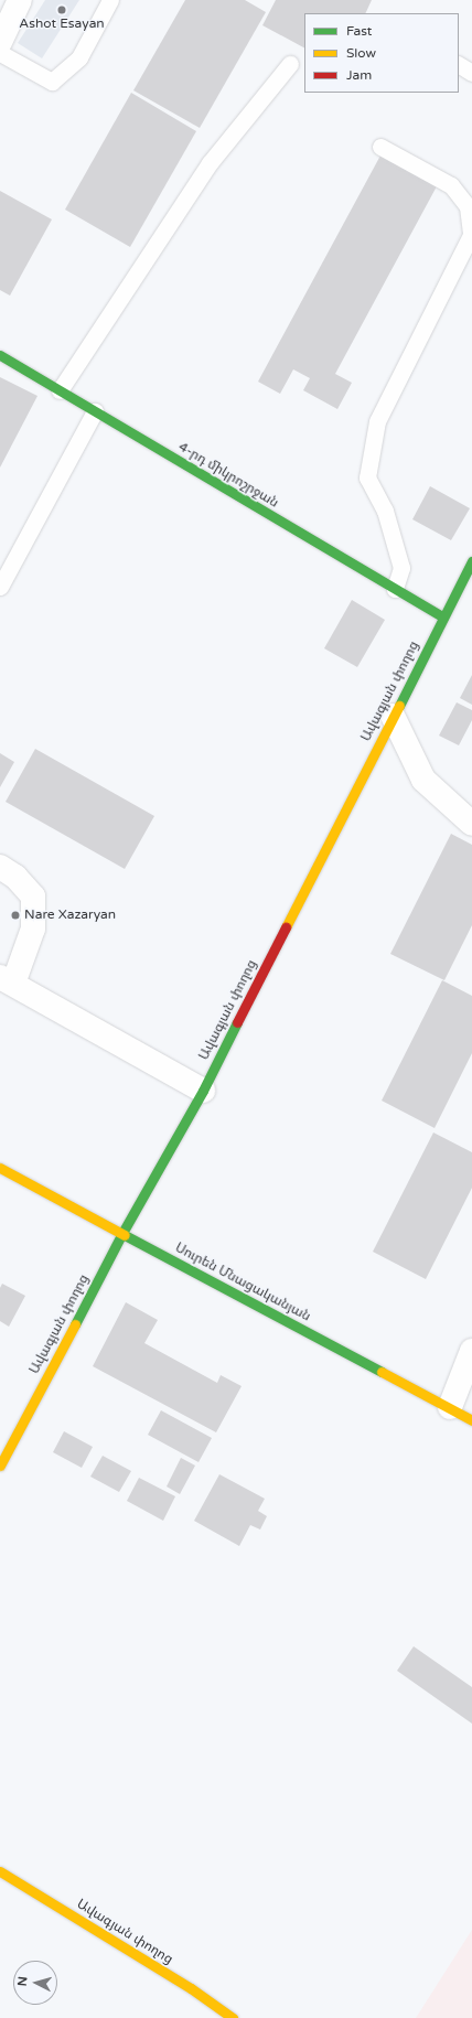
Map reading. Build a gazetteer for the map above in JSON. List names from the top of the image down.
{
  "streets": {
    "street": ["4-րդ միկրոշրջան", "Ավագյան փողոց", "Սուրեն Մնացականյան"]
  },
  "crossings": [
    ["4-րդ միկրոշրջան", "Ավագյան փողոց"],
    ["Ավագյան փողոց", "Սուրեն Մնացականյան"]
  ],
  "places": ["Ashot Esayan", "Nare Xazaryan"],
  "legend": ["Fast", "Slow", "Jam"],
  "north": "left"
}
